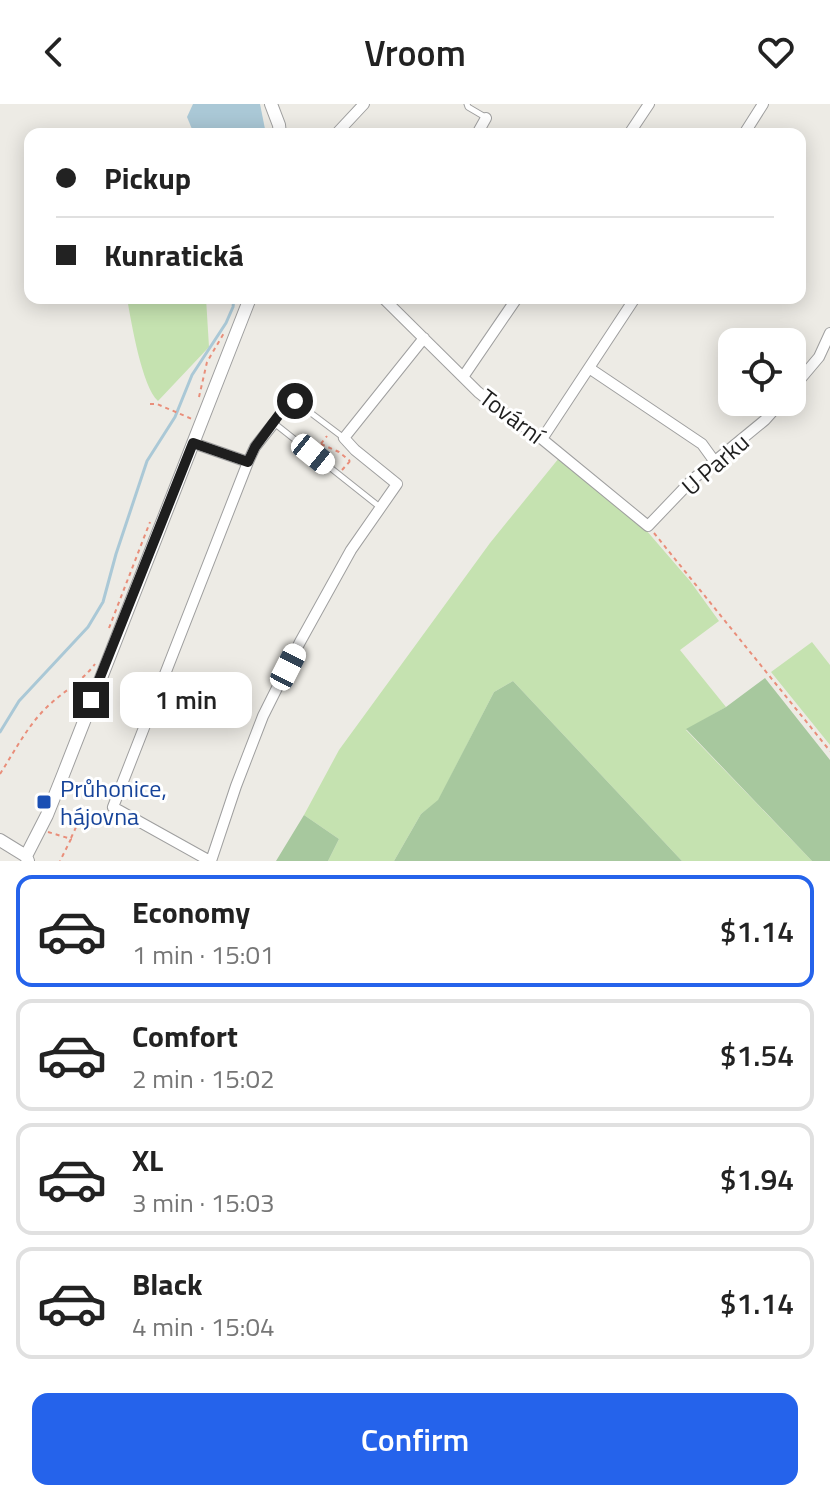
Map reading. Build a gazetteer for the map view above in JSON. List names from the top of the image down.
{
  "streets": {
    "street": ["Tovární", "U Parku"]
  },
  "crossings": [
    ["Tovární", "U Parku"]
  ],
  "places": {
    "transit": ["Průhonice, hájovna"]
  },
  "page": {
    "header": "Vroom",
    "banner": ["Pickup", "Kunratická"],
    "bubble": "1 min",
    "list": [
      {
        "name": "Economy",
        "note": "1 min · 15:01",
        "value": "$1.14"
      },
      {
        "name": "Comfort",
        "note": "2 min · 15:02",
        "value": "$1.54"
      },
      {
        "name": "XL",
        "note": "3 min · 15:03",
        "value": "$1.94"
      },
      {
        "name": "Black",
        "note": "4 min · 15:04",
        "value": "$1.14"
      }
    ],
    "buttons": "Confirm"
  }
}
